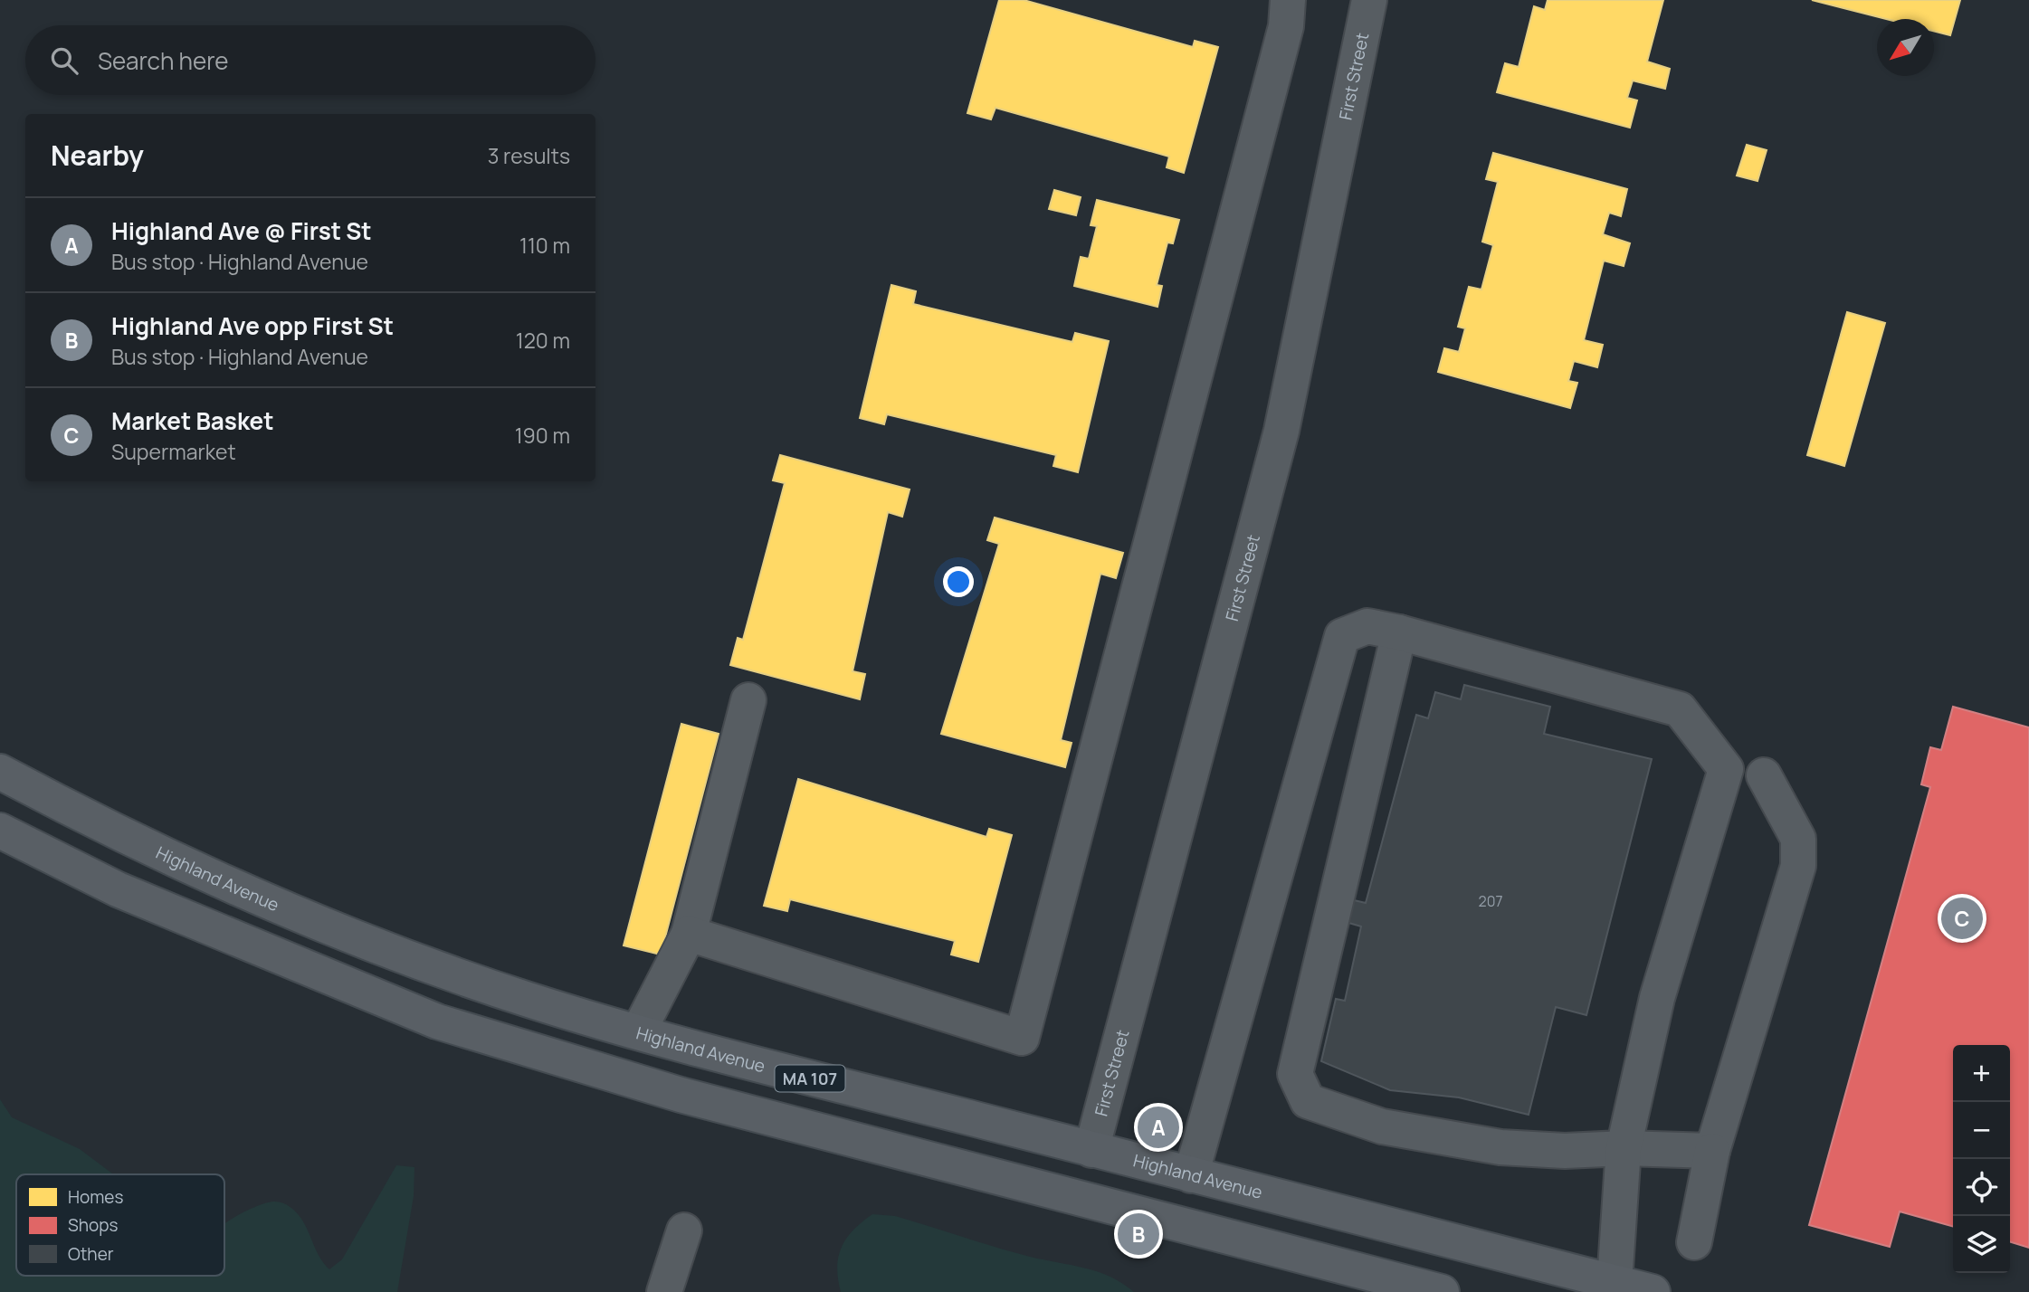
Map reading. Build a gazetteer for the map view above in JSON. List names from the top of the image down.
{
  "streets": {
    "main road": ["Highland Avenue", "MA 107"],
    "street": ["First Street"]
  },
  "crossings": [
    ["First Street", "Highland Avenue"]
  ],
  "house_numbers": ["207"],
  "legend": ["Homes", "Shops", "Other"],
  "north": "bottom left",
  "page": {
    "search": "Search here",
    "heading": ["Nearby", "3 results"],
    "list": [
      {
        "mark": "A",
        "name": "Highland Ave @ First St",
        "note": "Bus stop · Highland Avenue",
        "value": "110 m"
      },
      {
        "mark": "B",
        "name": "Highland Ave opp First St",
        "note": "Bus stop · Highland Avenue",
        "value": "120 m"
      },
      {
        "mark": "C",
        "name": "Market Basket",
        "note": "Supermarket",
        "value": "190 m"
      }
    ],
    "pins": ["C", "A", "B"],
    "map_buttons": ["+", "−"]
  }
}
